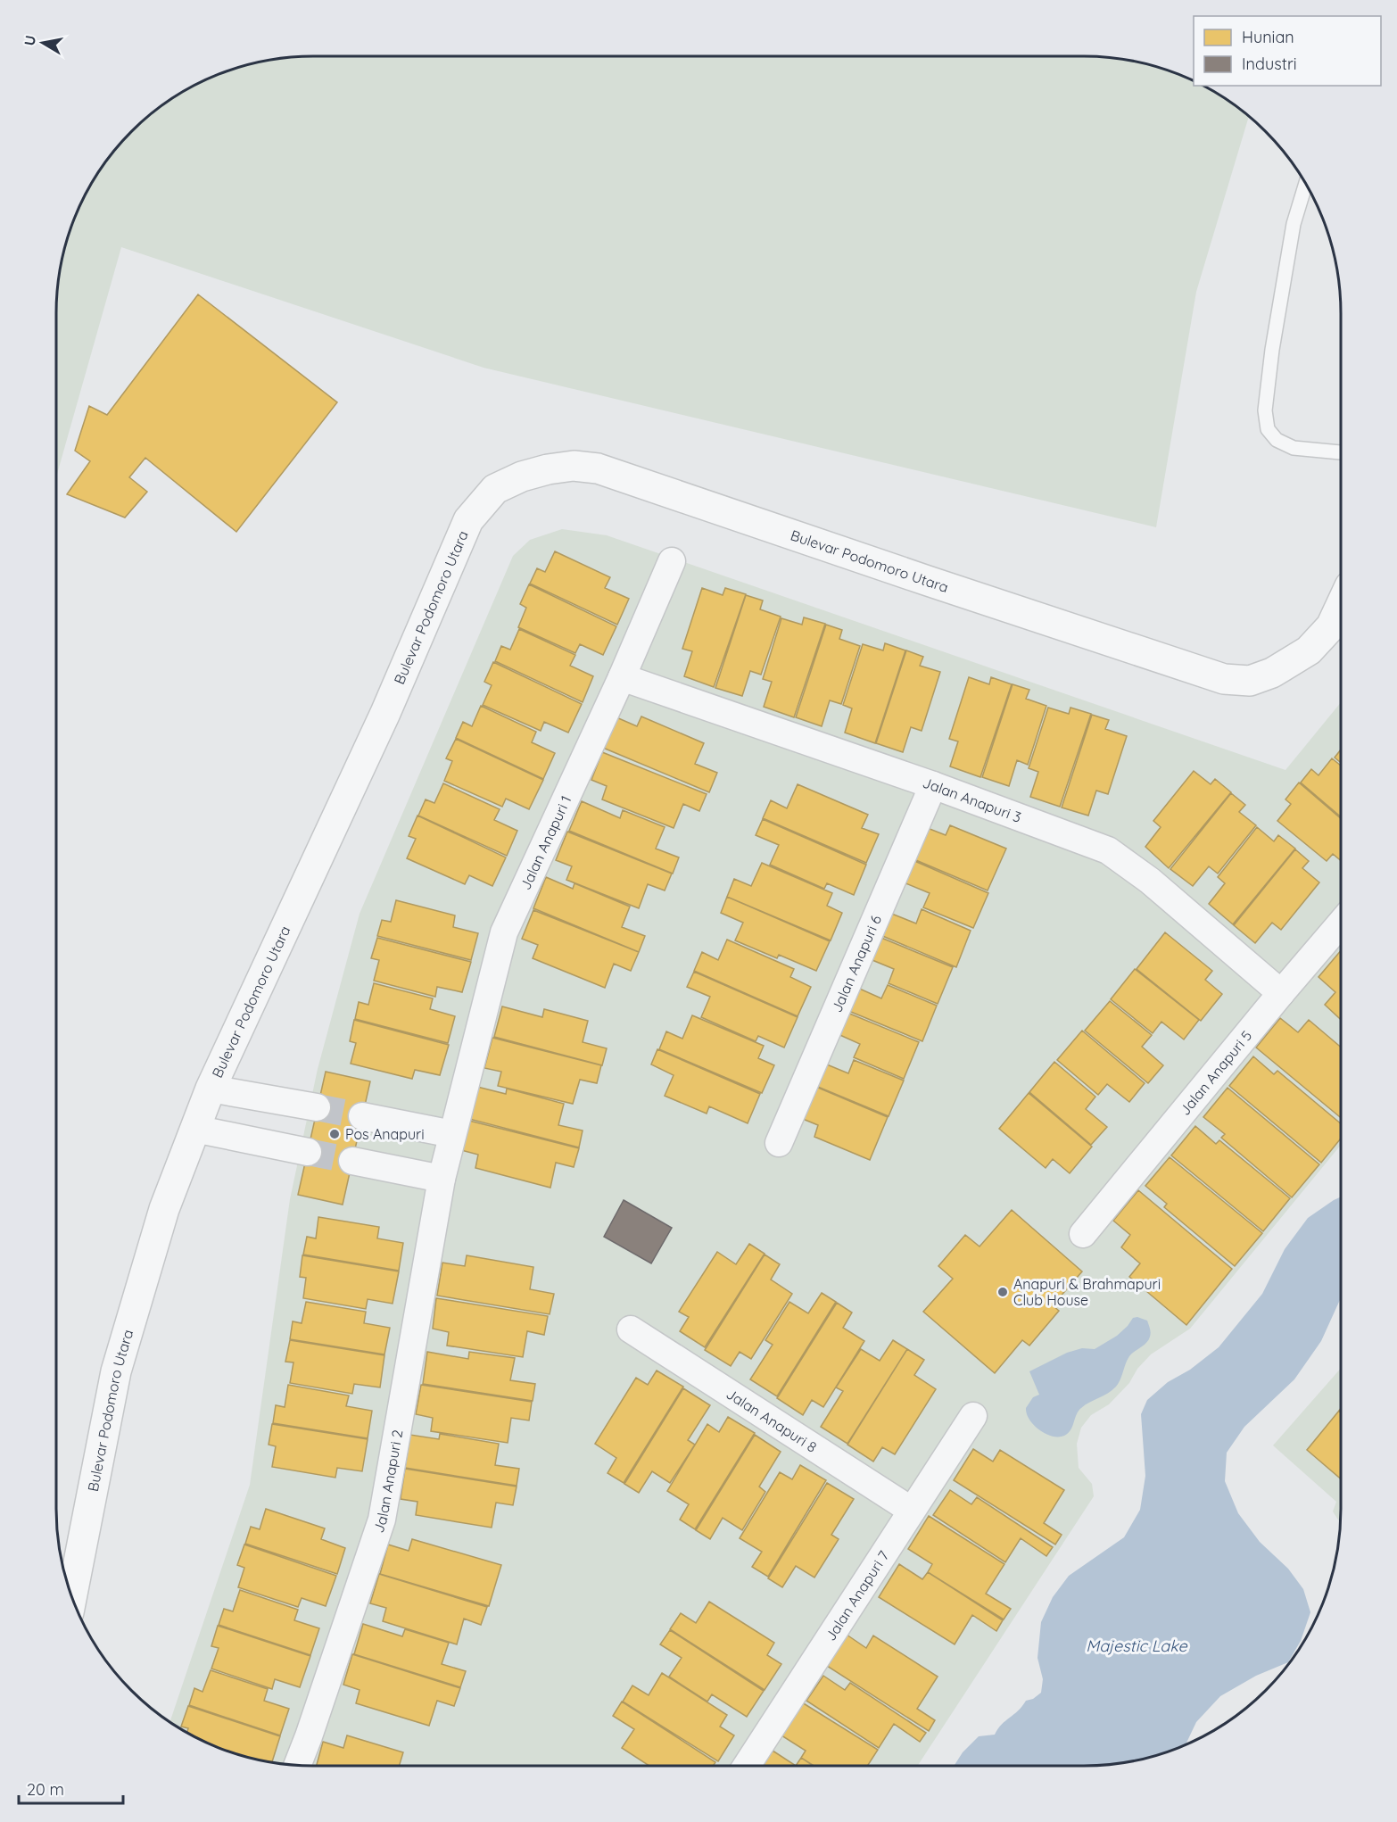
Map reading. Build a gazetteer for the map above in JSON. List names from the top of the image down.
{
  "streets": {
    "street": [
      "Bulevar Podomoro Utara",
      "Jalan Anapuri 3",
      "Jalan Anapuri 1",
      "Jalan Anapuri 6",
      "Jalan Anapuri 5",
      "Jalan Anapuri 8",
      "Jalan Anapuri 2",
      "Jalan Anapuri 7"
    ]
  },
  "crossings": [
    ["Jalan Anapuri 3", "Jalan Anapuri 1"],
    ["Jalan Anapuri 3", "Jalan Anapuri 6"],
    ["Jalan Anapuri 3", "Jalan Anapuri 5"],
    ["Jalan Anapuri 1", "Jalan Anapuri 2"],
    ["Jalan Anapuri 8", "Jalan Anapuri 7"]
  ],
  "water": ["Majestic Lake"],
  "places": ["Pos Anapuri", "Anapuri & Brahmapuri Club House"],
  "legend": ["Hunian", "Industri"],
  "scale_bar": "20 m",
  "north": "left"
}
